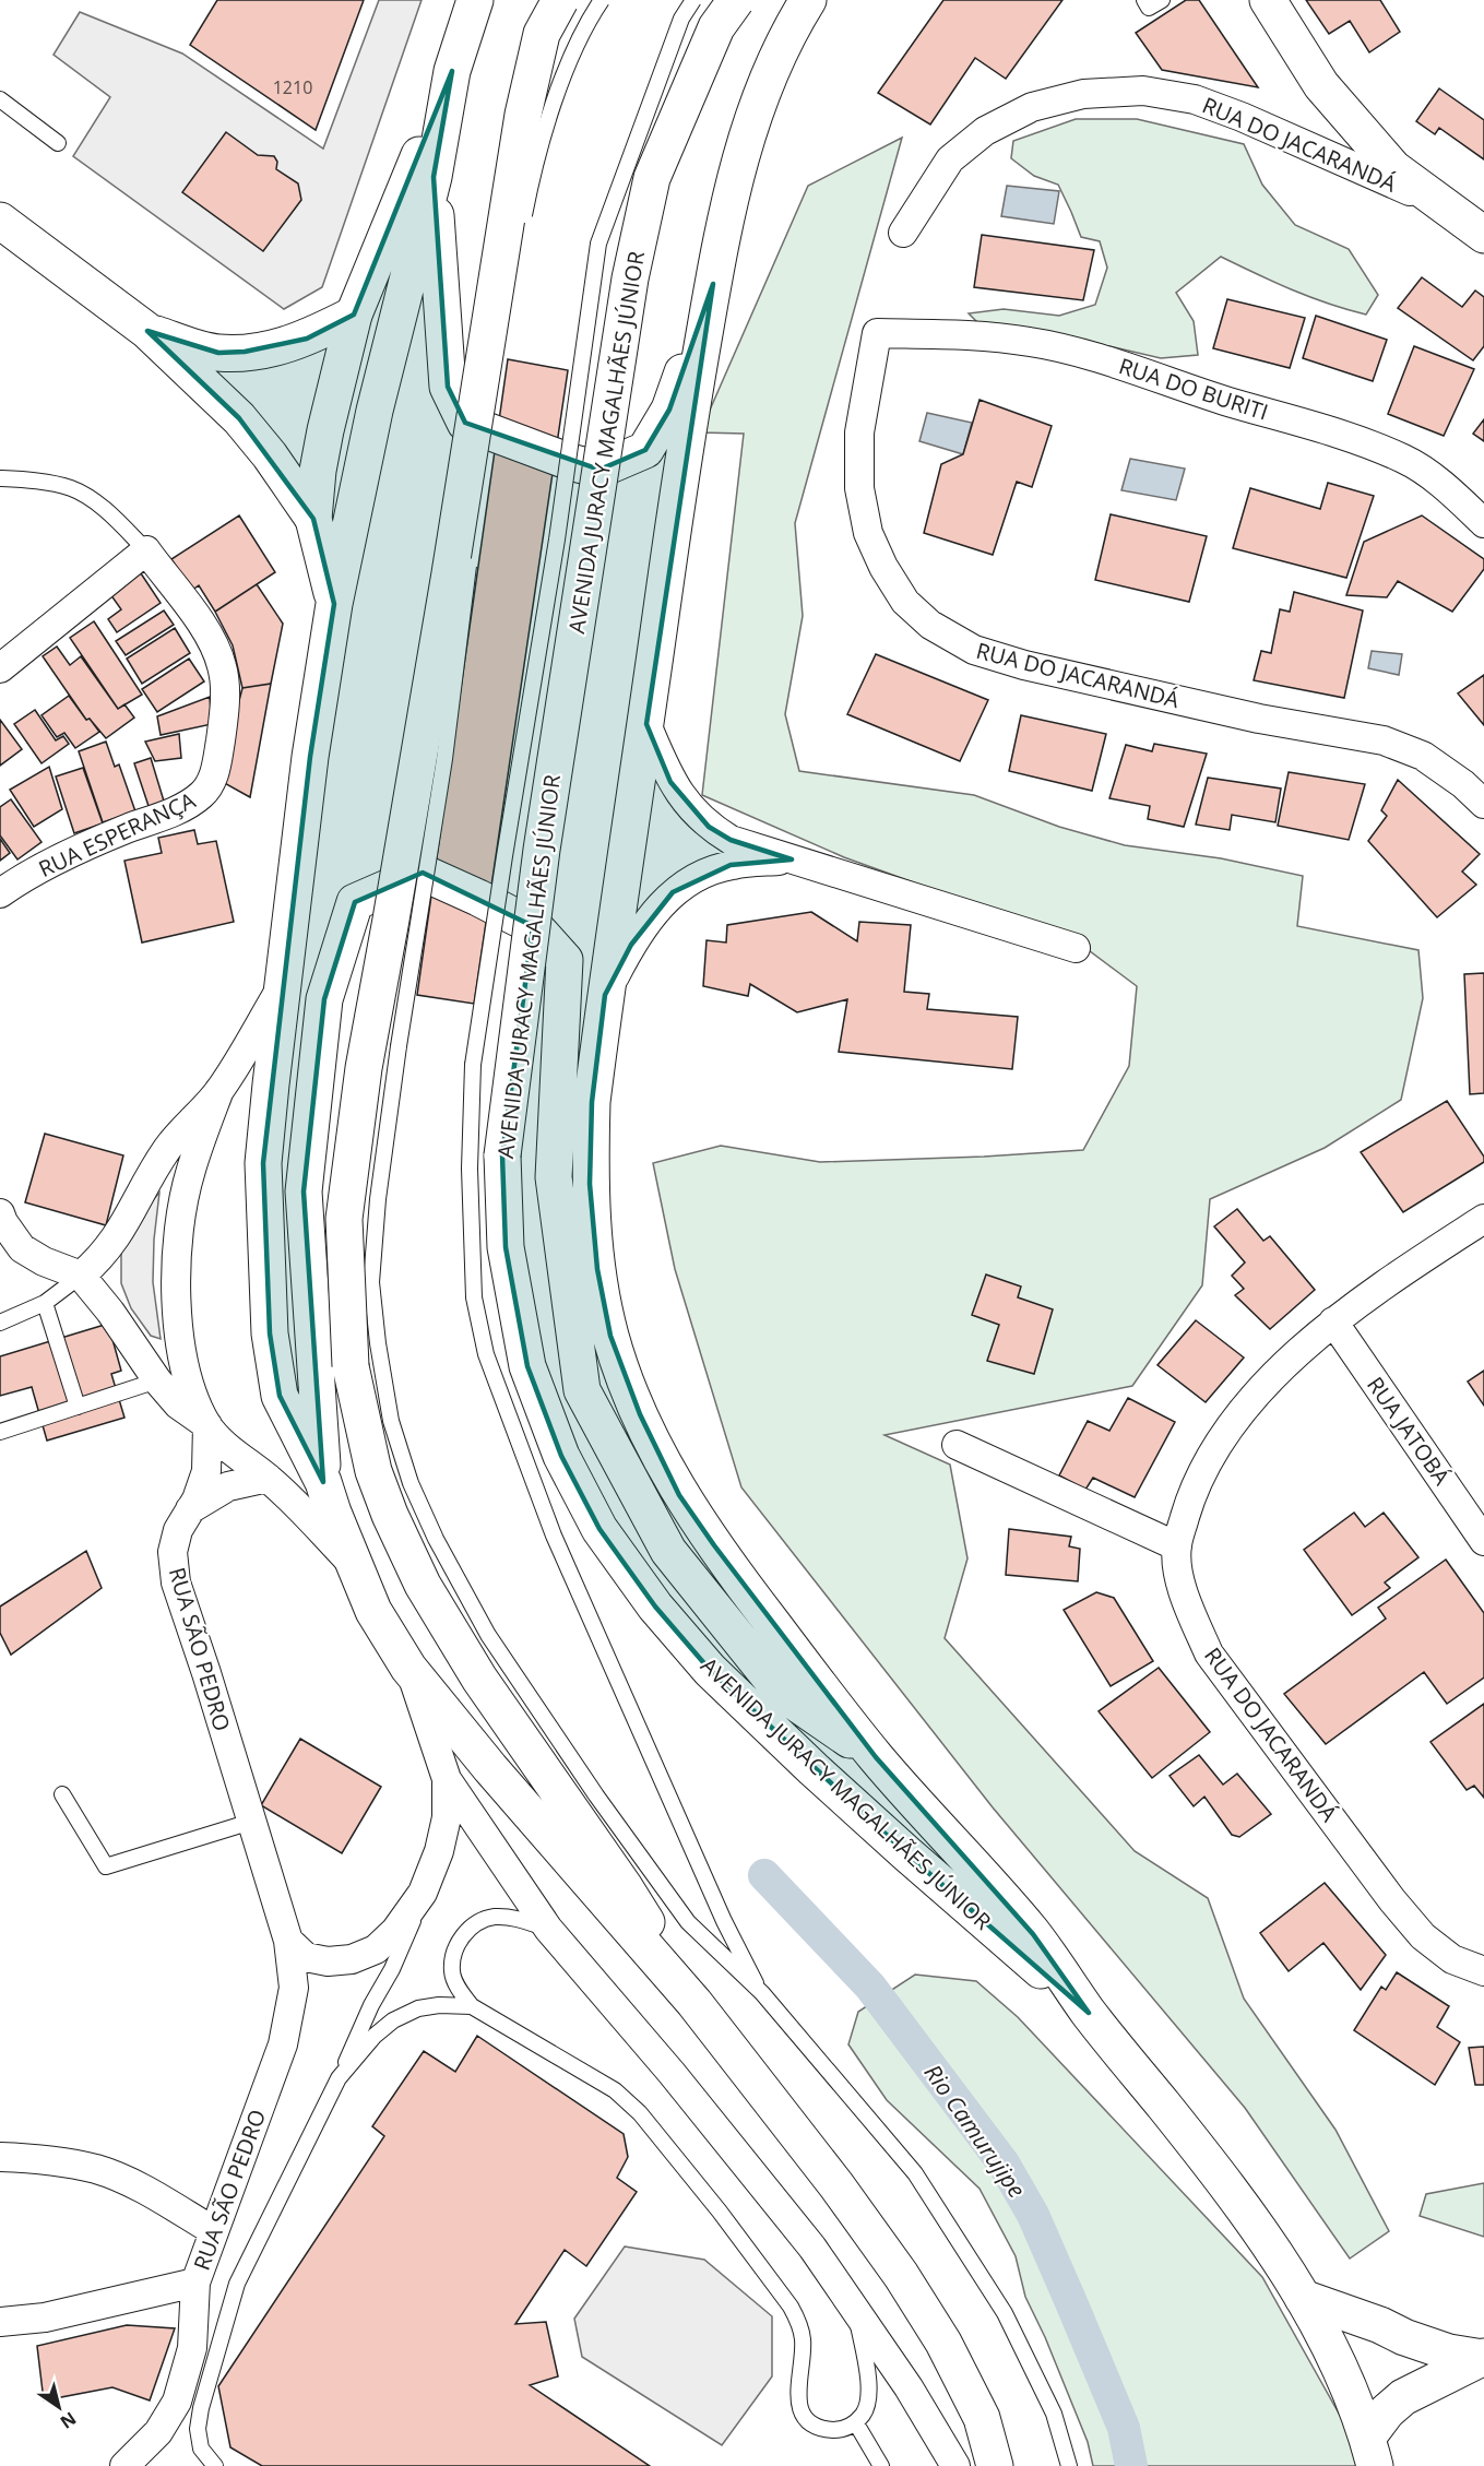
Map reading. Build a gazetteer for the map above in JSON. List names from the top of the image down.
{
  "streets": {
    "main road": ["AVENIDA JURACY MAGALHÃES JÚNIOR"],
    "street": [
      "RUA DO JACARANDÁ",
      "RUA DO BURITI",
      "RUA ESPERANÇA",
      "RUA JATOBÁ",
      "RUA SÃO PEDRO"
    ]
  },
  "crossings": [
    ["RUA DO JACARANDÁ", "RUA DO BURITI"],
    ["RUA DO JACARANDÁ", "RUA JATOBÁ"]
  ],
  "water": ["Rio Camurujipe"],
  "house_numbers": ["1210"],
  "north": "bottom right"
}
